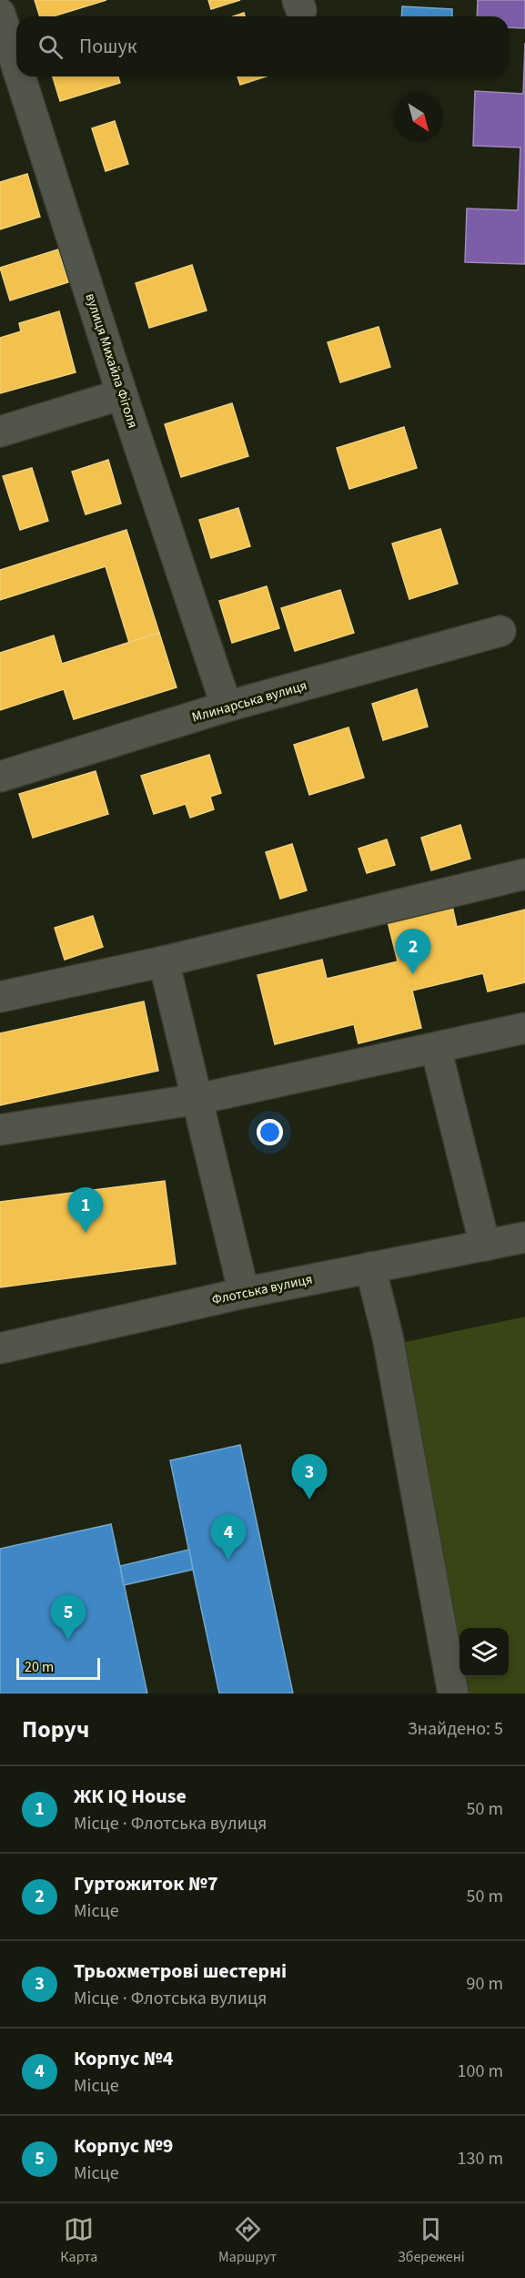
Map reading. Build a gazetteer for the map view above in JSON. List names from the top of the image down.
{
  "streets": {
    "street": ["вулиця Михайла Фіголя", "Млинарська вулиця", "Флотська вулиця"]
  },
  "crossings": [
    ["вулиця Михайла Фіголя", "Млинарська вулиця"]
  ],
  "scale_bar": "20 m",
  "north": "bottom right",
  "page": {
    "search": "Пошук",
    "pins": [
      "2",
      "1",
      "3",
      "4",
      "5"
    ],
    "scale": "20 m",
    "heading": ["Поруч", "Знайдено: 5"],
    "list": [
      {
        "mark": "1",
        "name": "ЖК IQ House",
        "note": "Місце · Флотська вулиця",
        "value": "50 m"
      },
      {
        "mark": "2",
        "name": "Гуртожиток №7",
        "note": "Місце",
        "value": "50 m"
      },
      {
        "mark": "3",
        "name": "Трьохметрові шестерні",
        "note": "Місце · Флотська вулиця",
        "value": "90 m"
      },
      {
        "mark": "4",
        "name": "Корпус №4",
        "note": "Місце",
        "value": "100 m"
      },
      {
        "mark": "5",
        "name": "Корпус №9",
        "note": "Місце",
        "value": "130 m"
      }
    ],
    "nav": ["Карта", "Маршрут", "Збережені"]
  }
}
